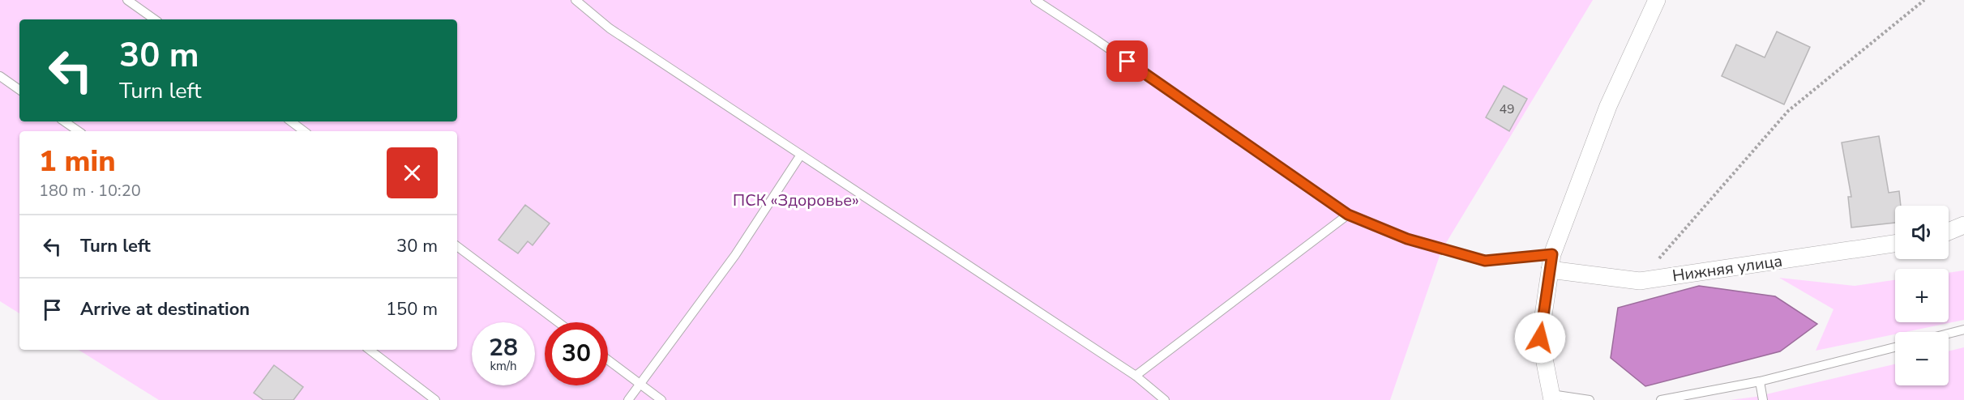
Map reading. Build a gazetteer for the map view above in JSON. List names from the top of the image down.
{
  "streets": {
    "street": ["Нижняя улица"]
  },
  "parks": ["ПСК «Здоровье»"],
  "house_numbers": ["49"],
  "page": {
    "turn": ["30 m", "Turn left"],
    "heading": ["1 min", "180 m · 10:20"],
    "map_buttons": ["+", "−"],
    "list": [
      {
        "name": "Turn left",
        "value": "30 m"
      },
      {
        "name": "Arrive at destination",
        "value": "150 m"
      }
    ],
    "speed": "28 km/h",
    "limit": "30"
  }
}
